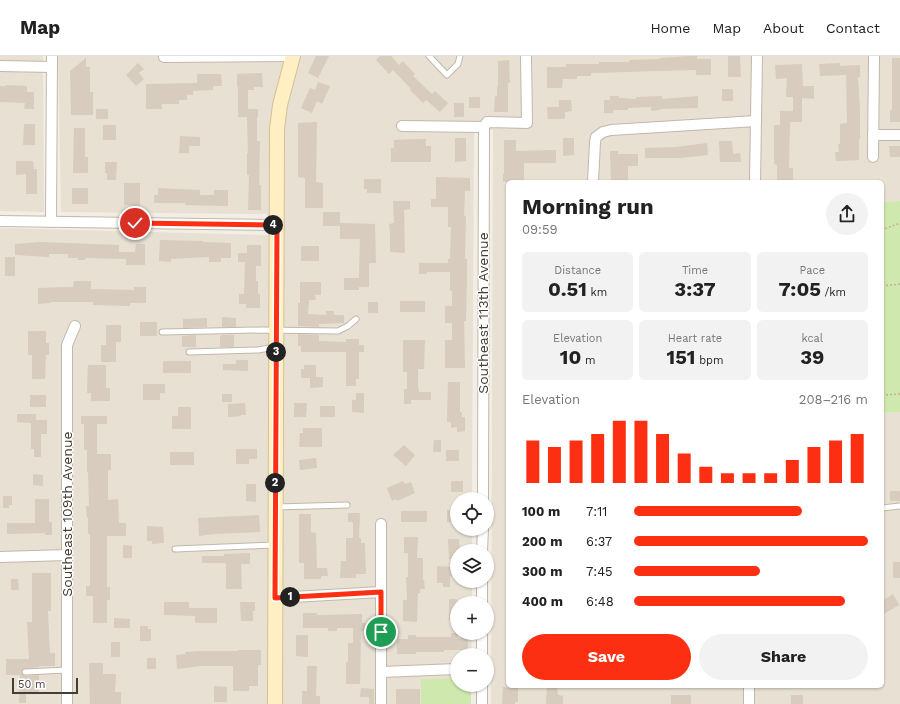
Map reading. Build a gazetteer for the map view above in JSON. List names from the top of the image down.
{
  "streets": {
    "street": ["Southeast 113th Avenue", "Southeast 109th Avenue"]
  },
  "scale_bar": "50 m",
  "page": {
    "header": "Map",
    "nav": [
      "Home",
      "Map",
      "About",
      "Contact"
    ],
    "heading": ["Morning run", "09:59"],
    "pins": [
      "4",
      "3",
      "2",
      "1"
    ],
    "stats": [
      ["Distance", "0.51 km"],
      ["Time", "3:37"],
      ["Pace", "7:05 /km"],
      ["Elevation", "10 m"],
      ["Heart rate", "151 bpm"],
      ["kcal", "39"]
    ],
    "chart": ["Elevation", "208–216 m"],
    "map_buttons": ["+", "−"],
    "list": [
      {
        "name": "100 m",
        "note": "7:11"
      },
      {
        "name": "200 m",
        "note": "6:37"
      },
      {
        "name": "300 m",
        "note": "7:45"
      },
      {
        "name": "400 m",
        "note": "6:48"
      }
    ],
    "buttons": ["Save", "Share"],
    "scale": "50 m"
  }
}
